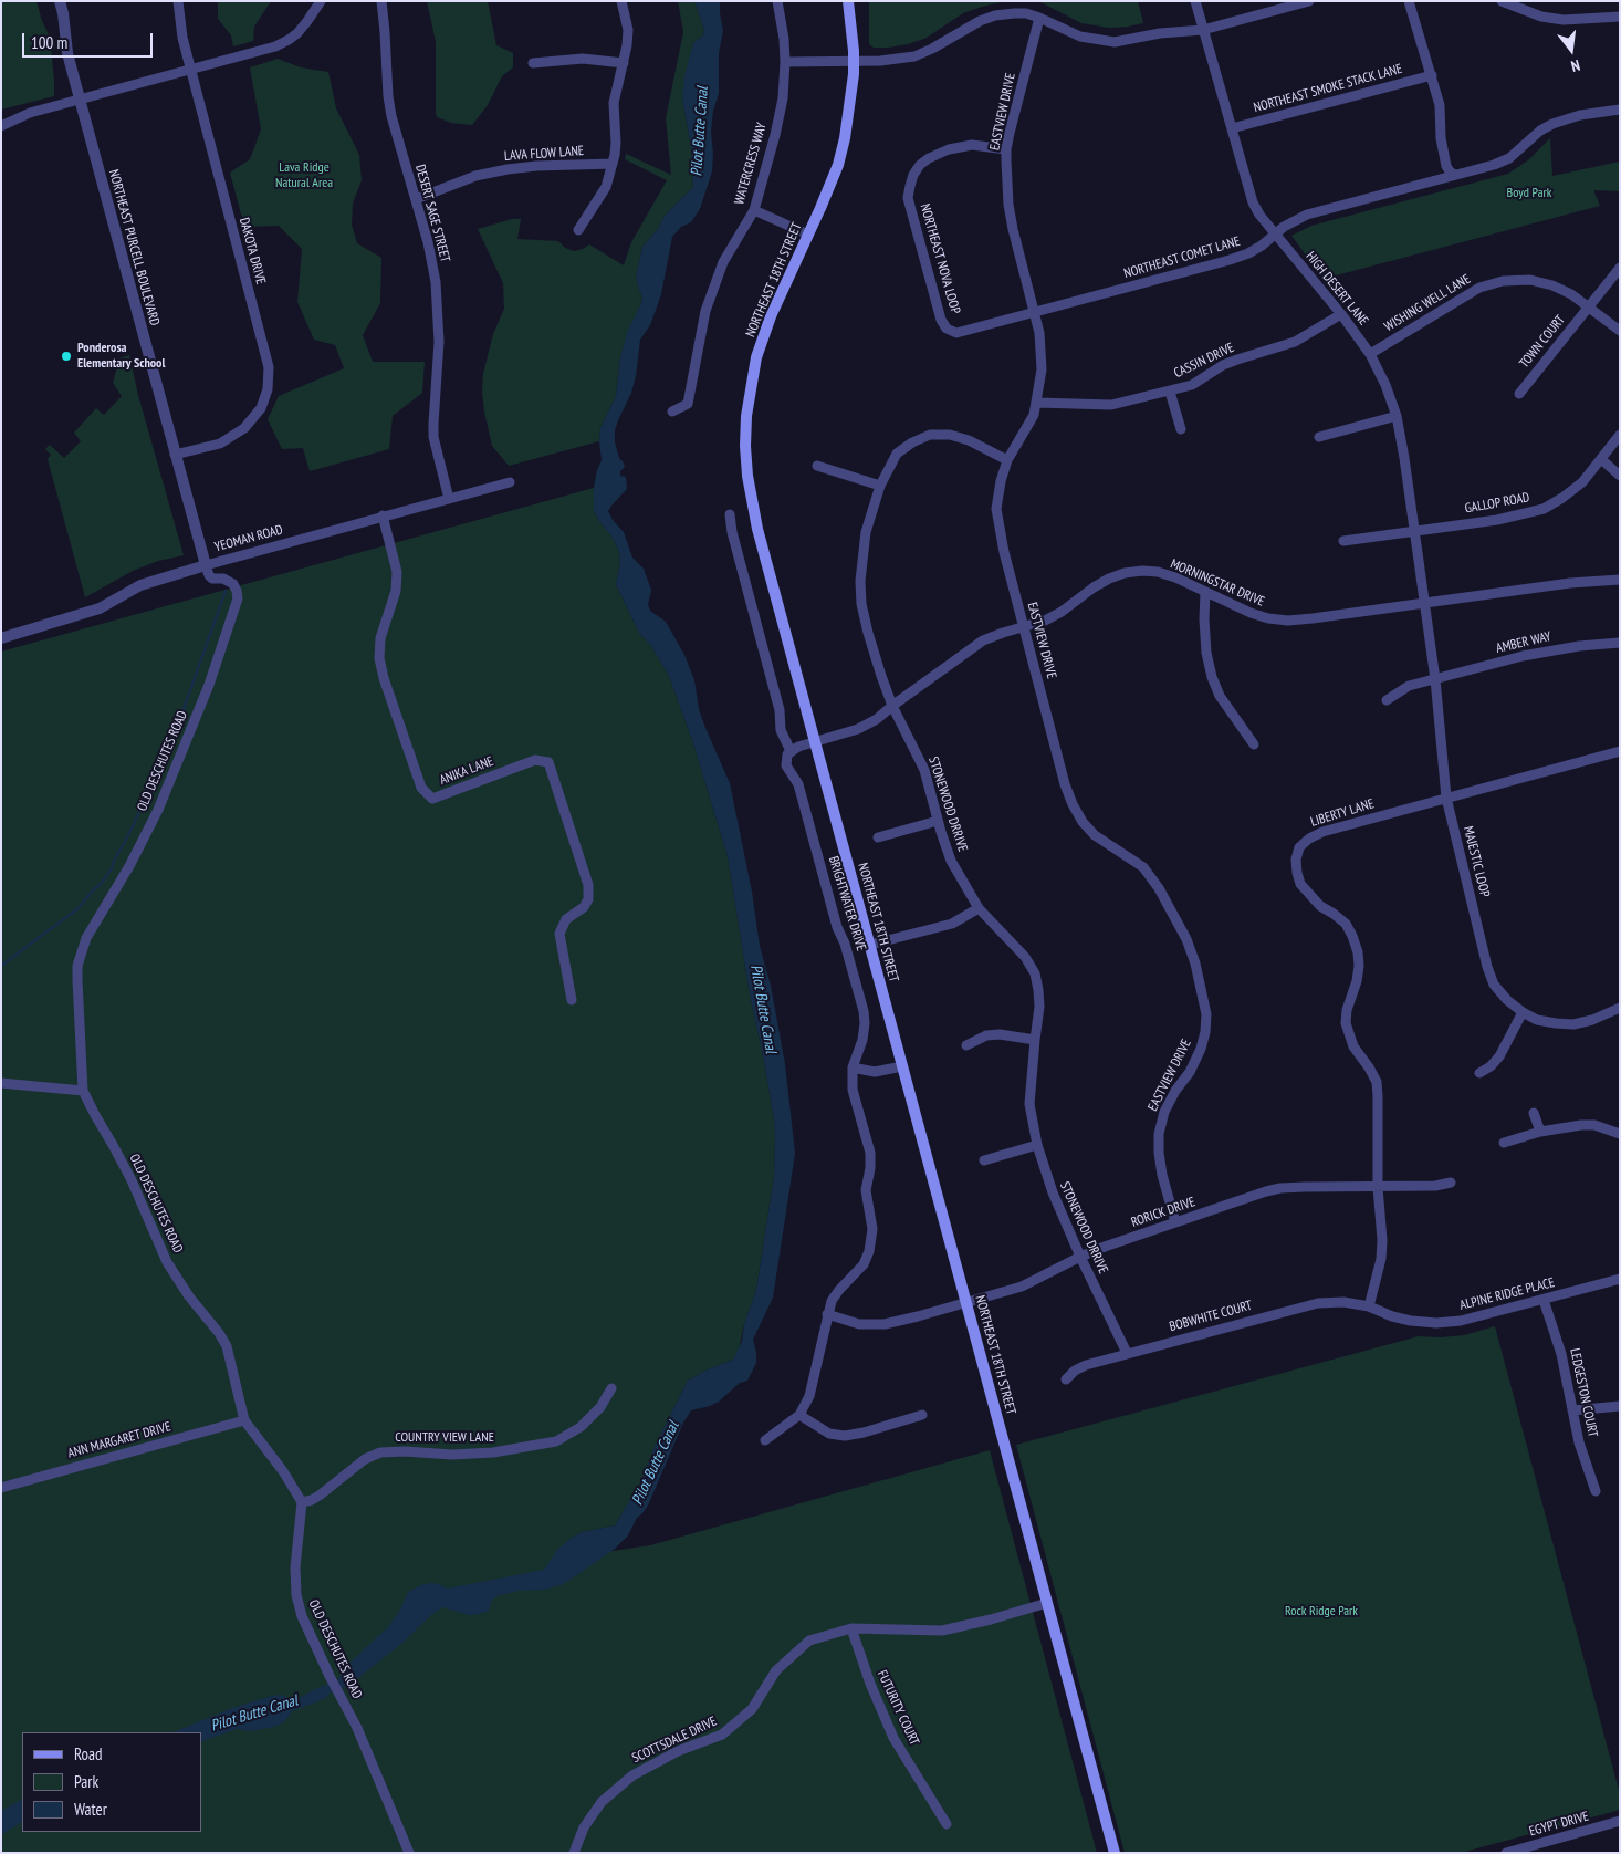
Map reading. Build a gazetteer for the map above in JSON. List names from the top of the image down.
{
  "streets": {
    "main road": ["NORTHEAST 18TH STREET"],
    "street": [
      "NORTHEAST SMOKE STACK LANE",
      "EASTVIEW DRIVE",
      "LAVA FLOW LANE",
      "WATERCRESS WAY",
      "DESERT SAGE STREET",
      "NORTHEAST PURCELL BOULEVARD",
      "DAKOTA DRIVE",
      "NORTHEAST COMET LANE",
      "NORTHEAST NOVA LOOP",
      "HIGH DESERT LANE",
      "WISHING WELL LANE",
      "TOWN COURT",
      "CASSIN DRIVE",
      "GALLOP ROAD",
      "YEOMAN ROAD",
      "MORNINGSTAR DRIVE",
      "AMBER WAY",
      "OLD DESCHUTES ROAD",
      "ANIKA LANE",
      "STONEWOOD DRRIVE",
      "LIBERTY LANE",
      "MAJESTIC LOOP",
      "BRIGHTWATER DRIVE",
      "RORICK DRIVE",
      "ALPINE RIDGE PLACE",
      "BOBWHITE COURT",
      "LEDGESTON COURT",
      "COUNTRY VIEW LANE",
      "ANN MARGARET DRIVE",
      "FUTURITY COURT",
      "SCOTTSDALE DRIVE",
      "EGYPT DRIVE"
    ]
  },
  "crossings": [
    ["NORTHEAST SMOKE STACK LANE", "HIGH DESERT LANE"],
    ["EASTVIEW DRIVE", "NORTHEAST COMET LANE"],
    ["EASTVIEW DRIVE", "NORTHEAST NOVA LOOP"],
    ["EASTVIEW DRIVE", "CASSIN DRIVE"],
    ["EASTVIEW DRIVE", "MORNINGSTAR DRIVE"],
    ["EASTVIEW DRIVE", "STONEWOOD DRRIVE"],
    ["EASTVIEW DRIVE", "RORICK DRIVE"],
    ["LAVA FLOW LANE", "DESERT SAGE STREET"],
    ["DESERT SAGE STREET", "YEOMAN ROAD"],
    ["NORTHEAST PURCELL BOULEVARD", "DAKOTA DRIVE"],
    ["NORTHEAST PURCELL BOULEVARD", "YEOMAN ROAD"],
    ["NORTHEAST PURCELL BOULEVARD", "OLD DESCHUTES ROAD"],
    ["NORTHEAST COMET LANE", "NORTHEAST NOVA LOOP"],
    ["NORTHEAST COMET LANE", "HIGH DESERT LANE"],
    ["NORTHEAST 18TH STREET", "MORNINGSTAR DRIVE"],
    ["NORTHEAST 18TH STREET", "RORICK DRIVE"],
    ["NORTHEAST 18TH STREET", "SCOTTSDALE DRIVE"],
    ["HIGH DESERT LANE", "WISHING WELL LANE"],
    ["HIGH DESERT LANE", "CASSIN DRIVE"],
    ["HIGH DESERT LANE", "GALLOP ROAD"],
    ["HIGH DESERT LANE", "MORNINGSTAR DRIVE"],
    ["HIGH DESERT LANE", "MAJESTIC LOOP"],
    ["WISHING WELL LANE", "TOWN COURT"],
    ["YEOMAN ROAD", "OLD DESCHUTES ROAD"],
    ["YEOMAN ROAD", "ANIKA LANE"],
    ["MORNINGSTAR DRIVE", "STONEWOOD DRRIVE"],
    ["MORNINGSTAR DRIVE", "MAJESTIC LOOP"],
    ["AMBER WAY", "MAJESTIC LOOP"],
    ["OLD DESCHUTES ROAD", "COUNTRY VIEW LANE"],
    ["OLD DESCHUTES ROAD", "ANN MARGARET DRIVE"],
    ["STONEWOOD DRRIVE", "RORICK DRIVE"],
    ["STONEWOOD DRRIVE", "BOBWHITE COURT"],
    ["LIBERTY LANE", "MAJESTIC LOOP"],
    ["LIBERTY LANE", "RORICK DRIVE"],
    ["LIBERTY LANE", "ALPINE RIDGE PLACE"],
    ["LIBERTY LANE", "BOBWHITE COURT"],
    ["BRIGHTWATER DRIVE", "RORICK DRIVE"],
    ["ALPINE RIDGE PLACE", "BOBWHITE COURT"],
    ["ALPINE RIDGE PLACE", "LEDGESTON COURT"],
    ["FUTURITY COURT", "SCOTTSDALE DRIVE"]
  ],
  "water": ["Pilot Butte Canal"],
  "parks": ["Lava Ridge Natural Area", "Boyd Park", "Rock Ridge Park"],
  "places": ["Ponderosa Elementary School"],
  "legend": ["Road", "Park", "Water"],
  "scale_bar": "100 m",
  "north": "bottom"
}
